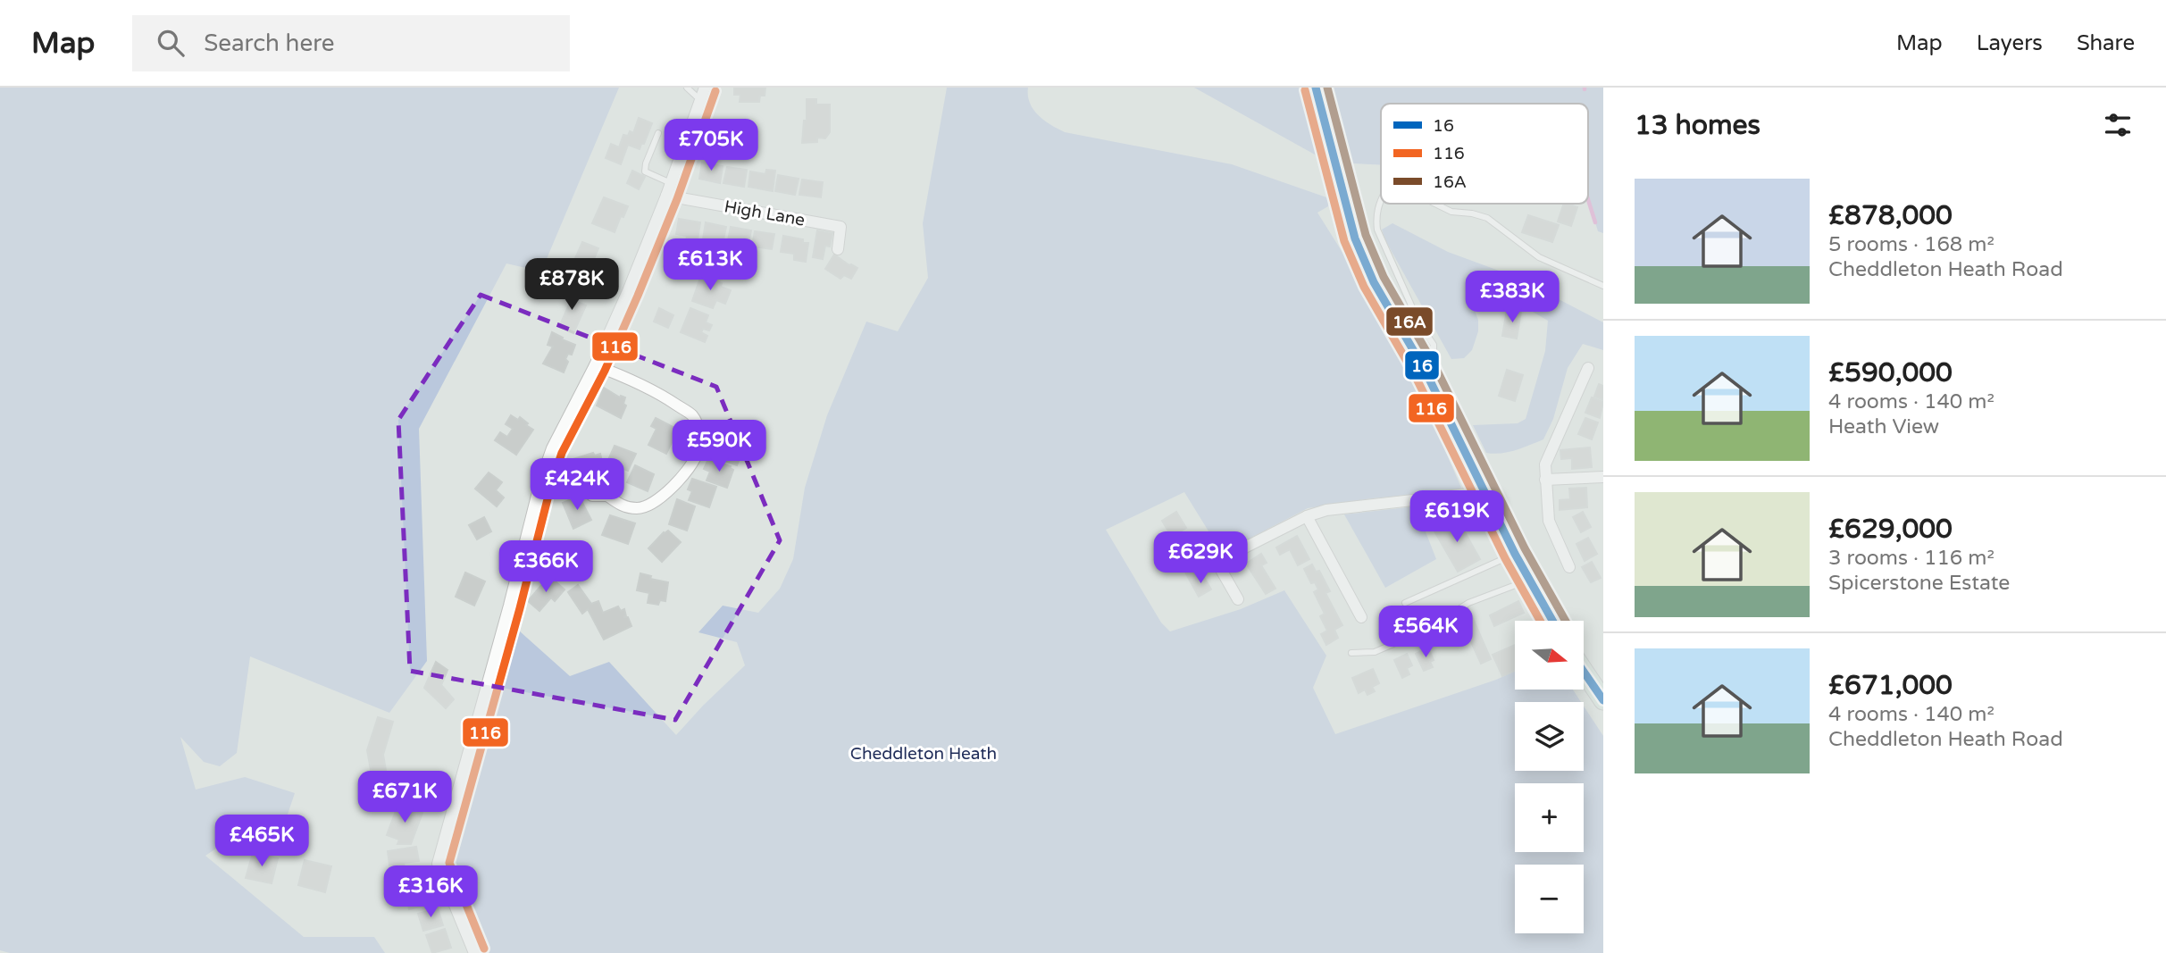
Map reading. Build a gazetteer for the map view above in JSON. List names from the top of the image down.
{
  "streets": {
    "street": ["High Lane"]
  },
  "parks": ["Cheddleton Heath"],
  "lines": ["transit line 16", "transit line 16A", "transit line 116"],
  "legend": ["16", "116", "16A"],
  "north": "right",
  "page": {
    "header": "Map",
    "search": "Search here",
    "nav": ["Map", "Layers", "Share"],
    "heading": "13 homes",
    "price": [
      "£705K",
      "£613K",
      "£878K",
      "£383K",
      "£590K",
      "£424K",
      "£619K",
      "£629K",
      "£366K",
      "£564K",
      "£671K",
      "£465K",
      "£316K"
    ],
    "list": [
      {
        "name": "£878,000",
        "note": "5 rooms · 168 m² · Cheddleton Heath Road"
      },
      {
        "name": "£590,000",
        "note": "4 rooms · 140 m² · Heath View"
      },
      {
        "name": "£629,000",
        "note": "3 rooms · 116 m² · Spicerstone Estate"
      },
      {
        "name": "£671,000",
        "note": "4 rooms · 140 m² · Cheddleton Heath Road"
      }
    ],
    "map_buttons": ["+", "−"]
  }
}
